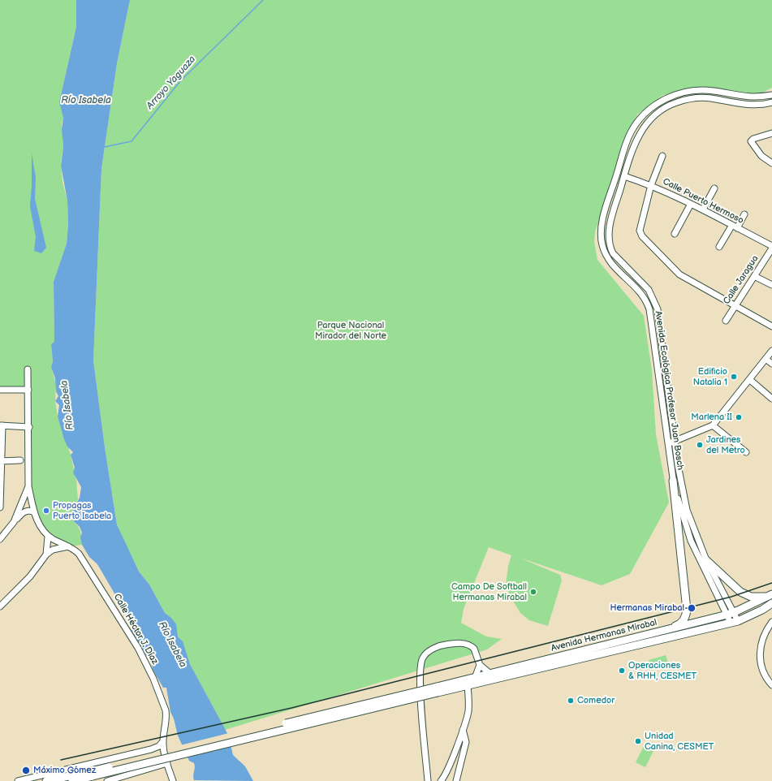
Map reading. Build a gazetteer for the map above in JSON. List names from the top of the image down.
{
  "streets": {
    "main road": ["Avenida Hermanas Mirabal"],
    "street": [
      "Calle Puerto Hermoso",
      "Calle Jaragua",
      "Avenida Ecológica Profesor Juan Bosch",
      "Calle Héctor J. Díaz"
    ]
  },
  "crossings": [
    ["Calle Puerto Hermoso", "Avenida Ecológica Profesor Juan Bosch"],
    ["Avenida Ecológica Profesor Juan Bosch", "Avenida Hermanas Mirabal"]
  ],
  "water": ["Arroyo Yaguaza", "Río Isabela"],
  "parks": ["Parque Nacional Mirador del Norte"],
  "places": [
    "Edificio Natalia 1",
    "Marlena II",
    "Jardines del Metro",
    "Propagas Puerto Isabela",
    "Campo De Softball Hermanas Mirabal",
    "Hermanas Mirabal",
    "Operaciones & RHH, CESMET",
    "Comedor",
    "Unidad Canina, CESMET",
    "Máximo Gómez"
  ]
}
